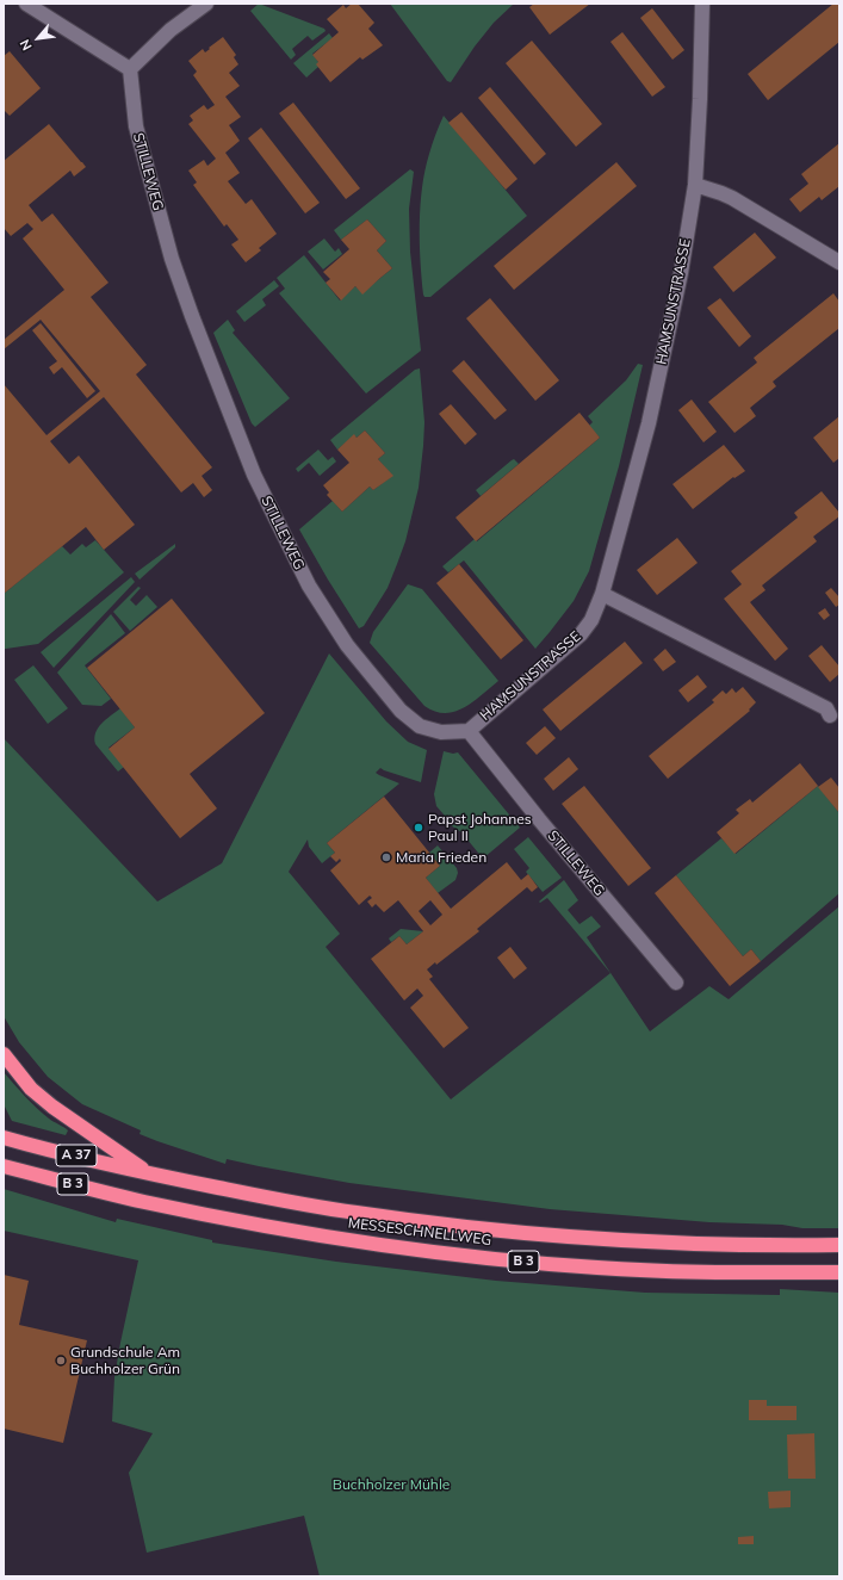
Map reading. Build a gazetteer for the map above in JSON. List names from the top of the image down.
{
  "streets": {
    "highway": ["A 37", "B 3", "MESSESCHNELLWEG"],
    "street": ["STILLEWEG", "HAMSUNSTRASSE"]
  },
  "crossings": [
    ["STILLEWEG", "HAMSUNSTRASSE"],
    ["A 37", "MESSESCHNELLWEG"]
  ],
  "parks": ["Buchholzer Mühle"],
  "places": ["Papst Johannes Paul II", "Maria Frieden", "Grundschule Am Buchholzer Grün"],
  "north": "bottom left"
}
